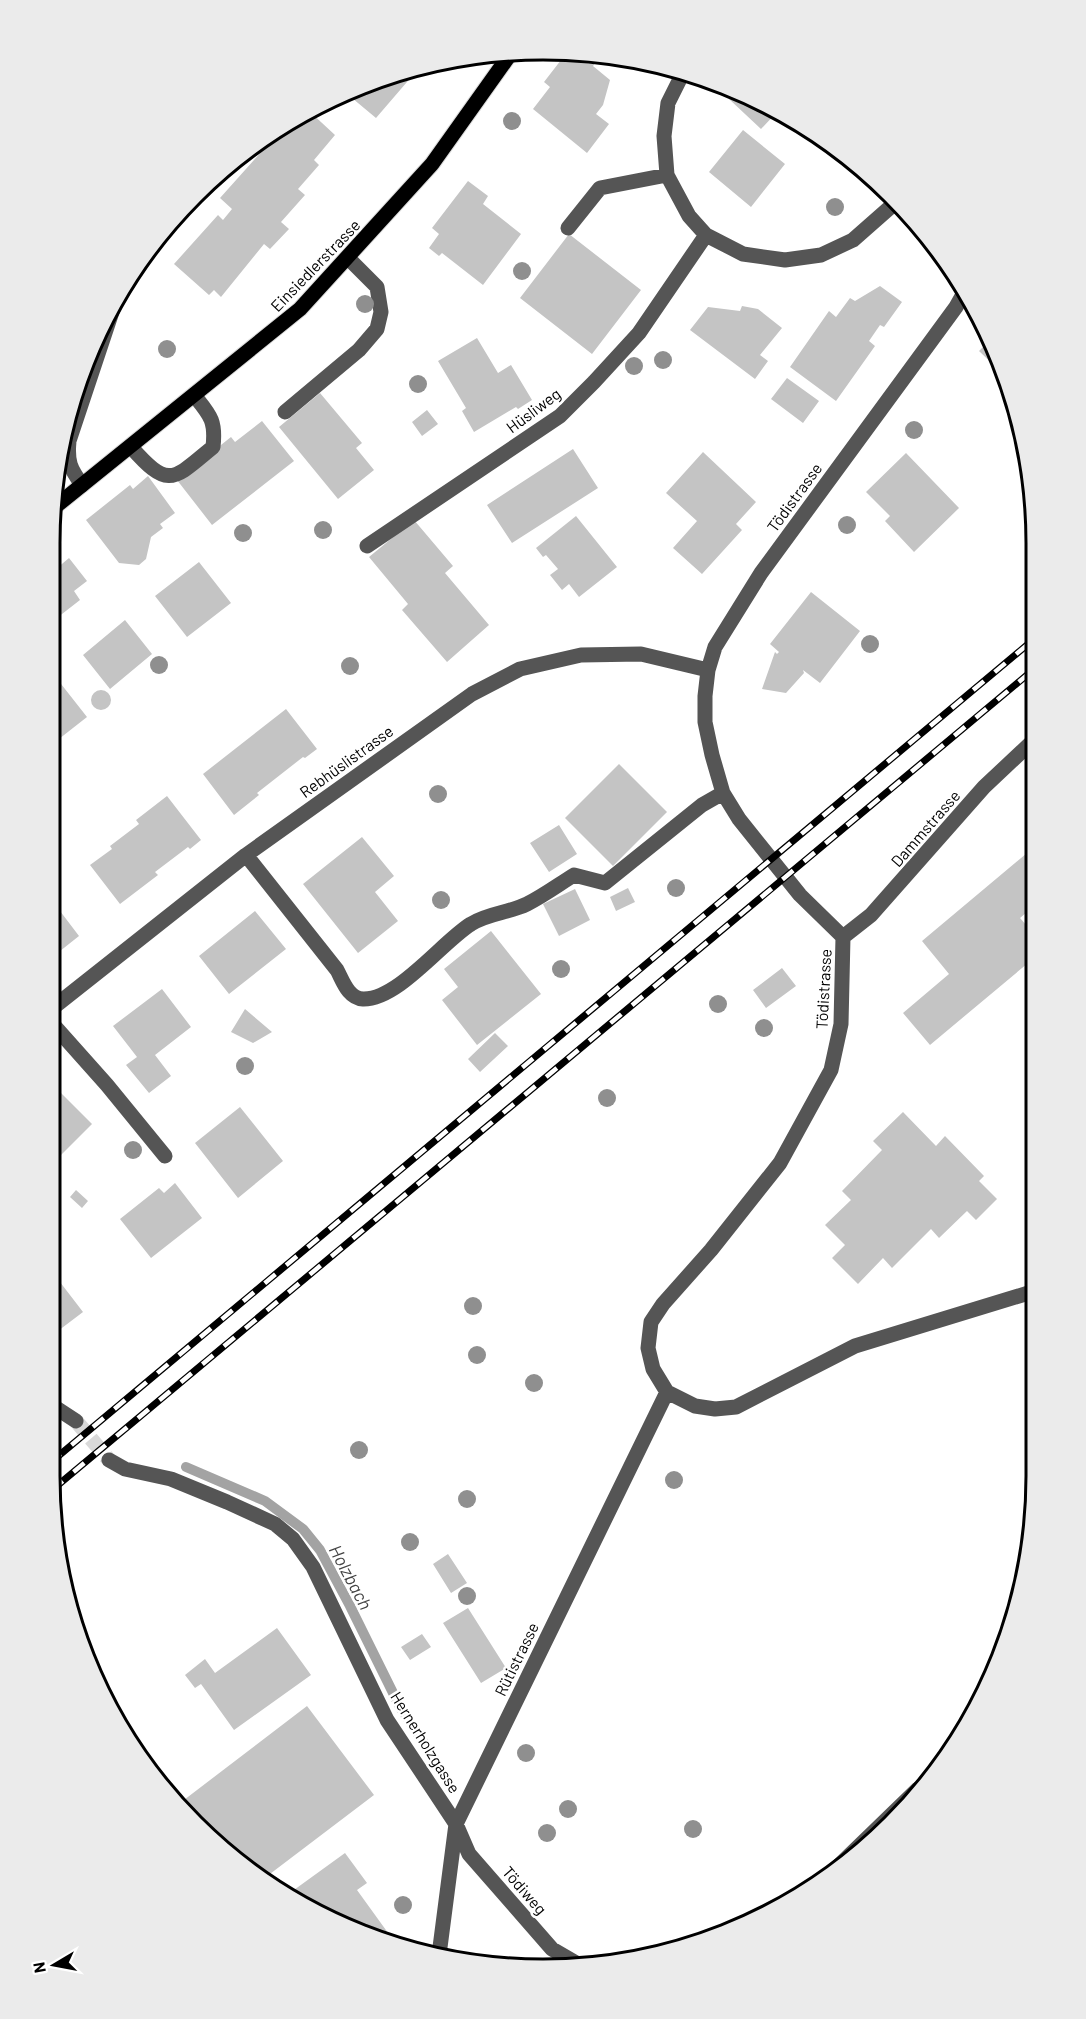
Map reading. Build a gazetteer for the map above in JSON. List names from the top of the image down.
{
  "streets": {
    "main road": ["Einsiedlerstrasse"],
    "street": [
      "Hüsliweg",
      "Tödistrasse",
      "Rebhüslistrasse",
      "Dammstrasse",
      "Rütistrasse",
      "Hernerholzgasse",
      "Tödiweg"
    ]
  },
  "crossings": [
    ["Tödistrasse", "Rebhüslistrasse"],
    ["Tödistrasse", "Dammstrasse"],
    ["Tödistrasse", "Rütistrasse"],
    ["Rütistrasse", "Hernerholzgasse"],
    ["Rütistrasse", "Tödiweg"],
    ["Hernerholzgasse", "Tödiweg"]
  ],
  "water": ["Holzbach"],
  "north": "left"
}
